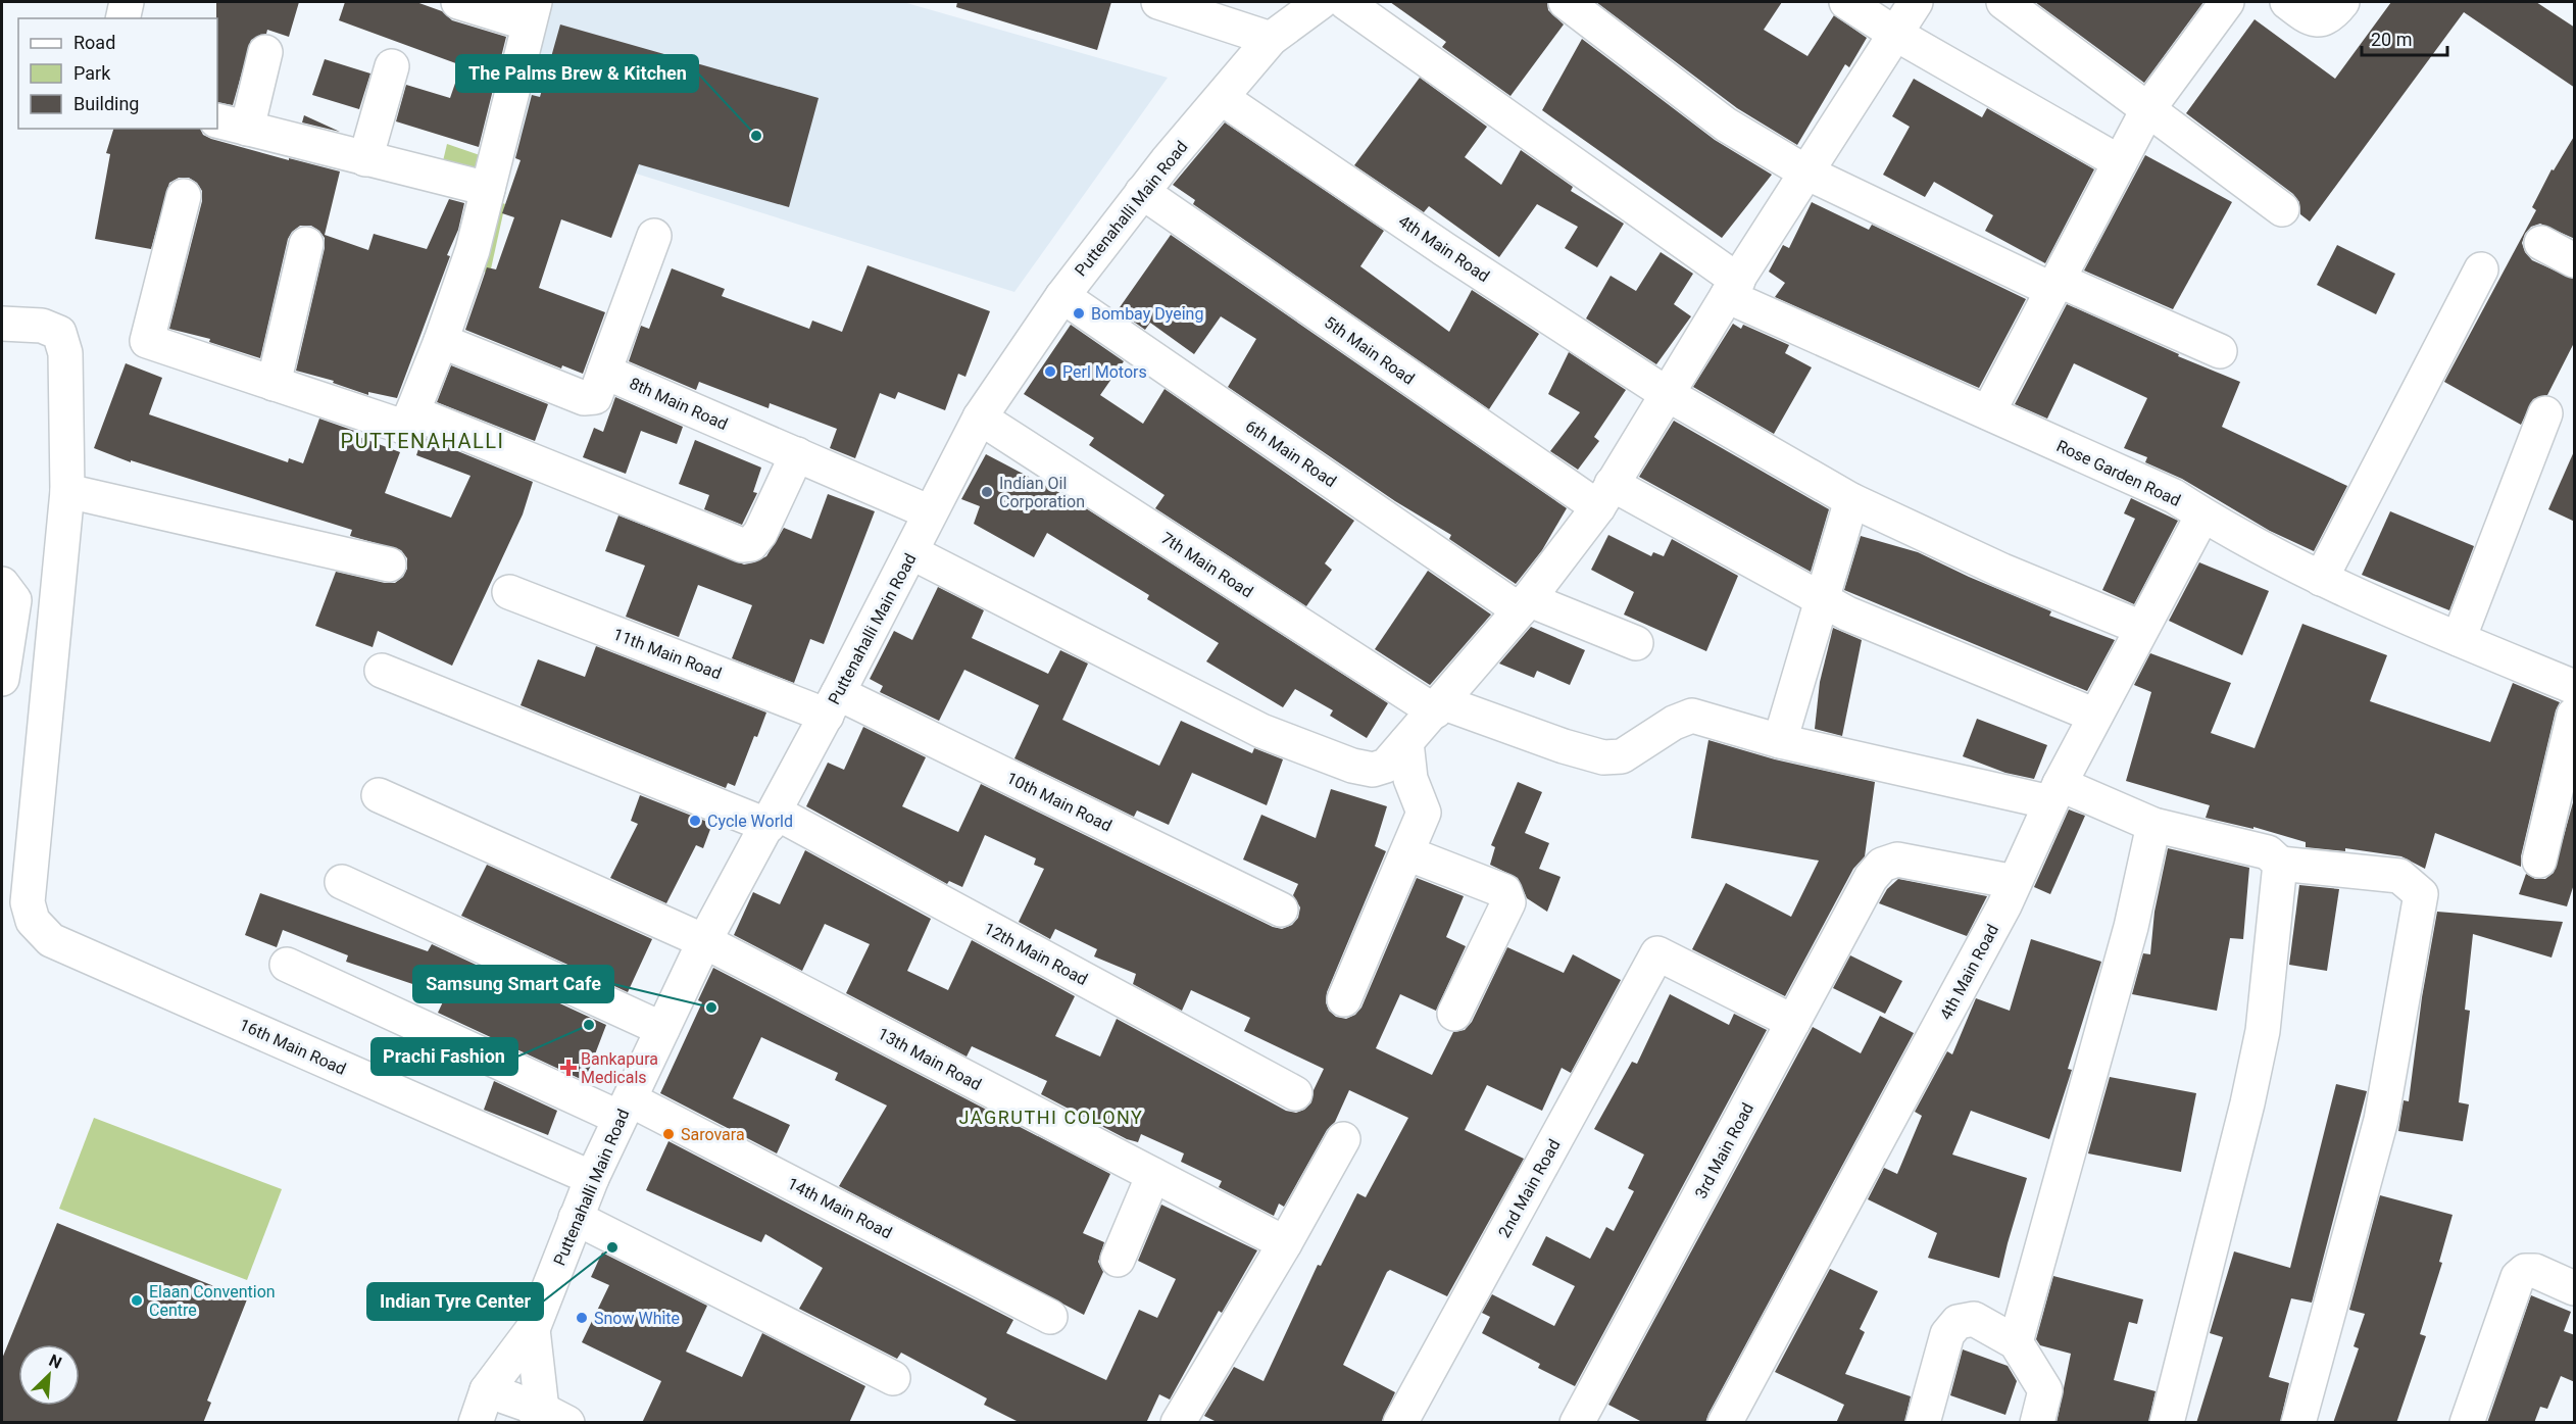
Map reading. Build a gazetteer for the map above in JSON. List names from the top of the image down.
{
  "streets": {
    "street": [
      "Puttenahalli Main Road",
      "4th Main Road",
      "5th Main Road",
      "8th Main Road",
      "6th Main Road",
      "Rose Garden Road",
      "7th Main Road",
      "11th Main Road",
      "10th Main Road",
      "12th Main Road",
      "16th Main Road",
      "13th Main Road",
      "3rd Main Road",
      "2nd Main Road",
      "14th Main Road"
    ]
  },
  "crossings": [
    ["Puttenahalli Main Road", "4th Main Road"],
    ["Puttenahalli Main Road", "5th Main Road"],
    ["Puttenahalli Main Road", "8th Main Road"],
    ["Puttenahalli Main Road", "6th Main Road"],
    ["Puttenahalli Main Road", "7th Main Road"],
    ["Puttenahalli Main Road", "11th Main Road"],
    ["Puttenahalli Main Road", "10th Main Road"],
    ["Puttenahalli Main Road", "12th Main Road"],
    ["Puttenahalli Main Road", "16th Main Road"],
    ["Puttenahalli Main Road", "13th Main Road"],
    ["Puttenahalli Main Road", "14th Main Road"],
    ["4th Main Road", "5th Main Road"],
    ["4th Main Road", "Rose Garden Road"],
    ["4th Main Road", "7th Main Road"],
    ["4th Main Road", "3rd Main Road"],
    ["11th Main Road", "10th Main Road"],
    ["3rd Main Road", "2nd Main Road"]
  ],
  "districts": ["PUTTENAHALLI", "JAGRUTHI COLONY"],
  "places": {
    "other": [
      "The Palms Brew & Kitchen",
      "Bombay Dyeing",
      "Perl Motors",
      "Indian Oil Corporation",
      "Cycle World",
      "Samsung Smart Cafe",
      "Prachi Fashion",
      "Sarovara",
      "Indian Tyre Center",
      "Elaan Convention Centre",
      "Snow White"
    ],
    "health": ["Bankapura Medicals"]
  },
  "legend": ["Road", "Park", "Building"],
  "scale_bar": "20 m",
  "north": "top right"
}
